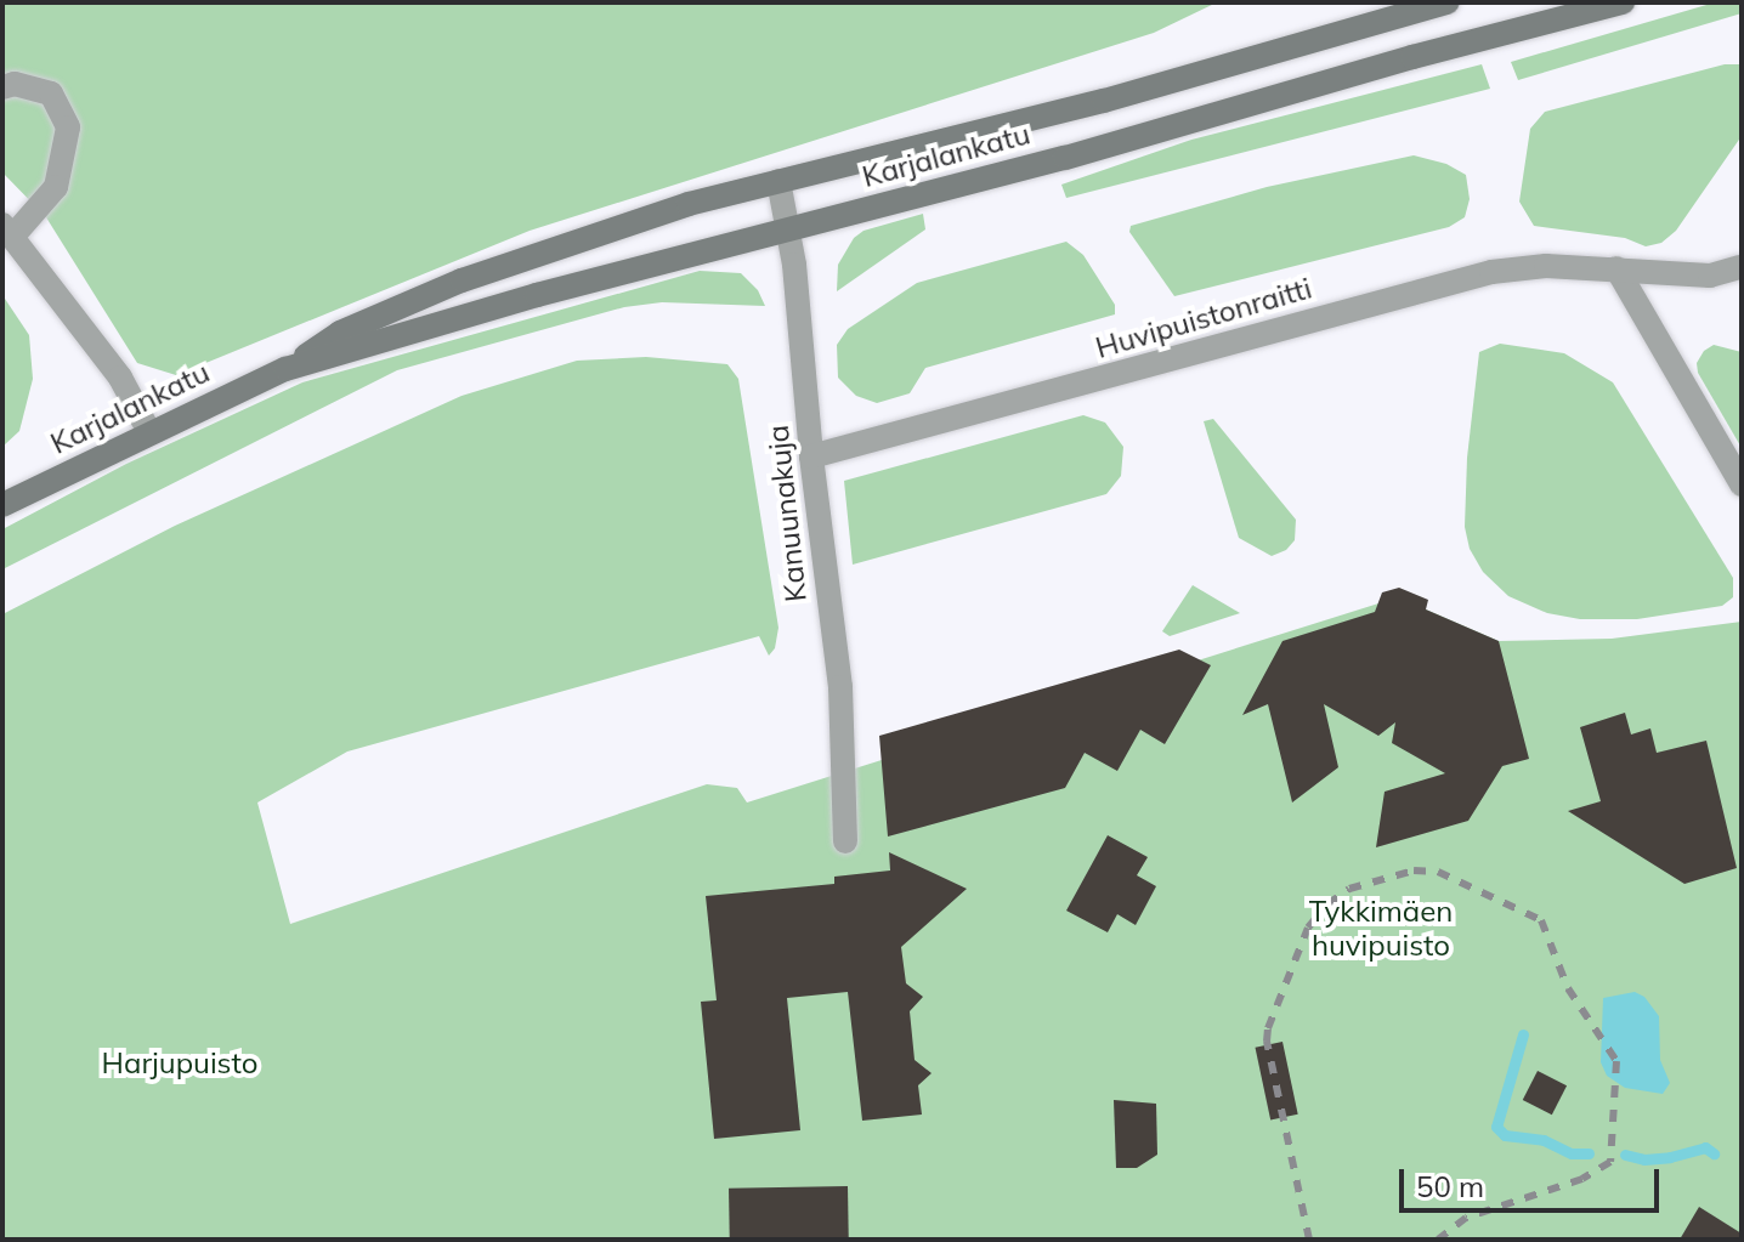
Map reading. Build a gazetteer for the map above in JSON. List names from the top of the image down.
{
  "streets": {
    "main road": ["Karjalankatu"],
    "street": ["Huvipuistonraitti", "Kanuunakuja"]
  },
  "crossings": [
    ["Karjalankatu", "Kanuunakuja"],
    ["Huvipuistonraitti", "Kanuunakuja"]
  ],
  "parks": ["Tykkimäen huvipuisto", "Harjupuisto"],
  "scale_bar": "50 m"
}
